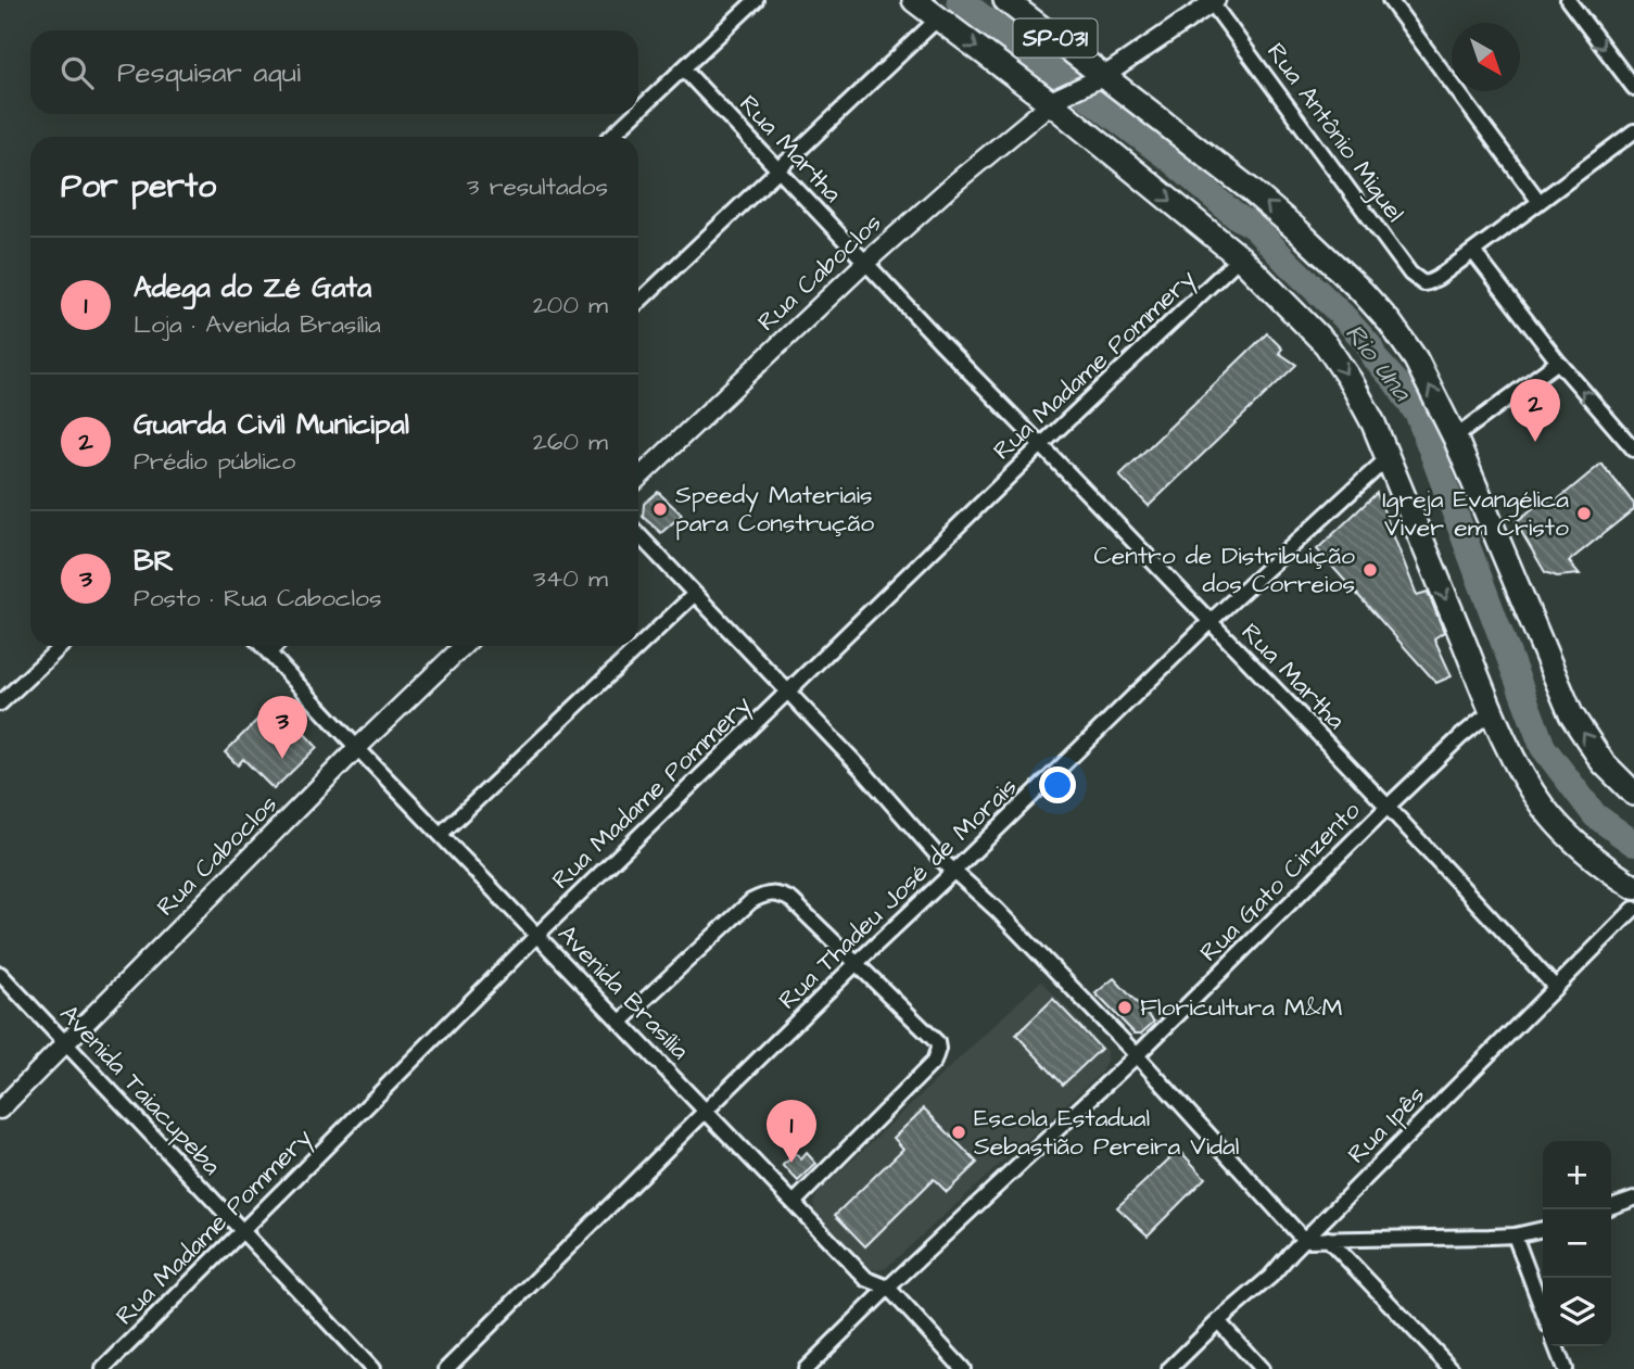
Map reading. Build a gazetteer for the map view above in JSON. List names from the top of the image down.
{
  "streets": {
    "highway": ["SP-031"],
    "street": [
      "Rua Antônio Miguel",
      "Rua Martha",
      "Rua Caboclos",
      "Rua Madame Pommery",
      "Rua Gato Cinzento",
      "Rua Thadeu José de Morais",
      "Avenida Brasília",
      "Avenida Taiacupeba",
      "Rua Ipês"
    ]
  },
  "crossings": [
    ["SP-031", "Rua Caboclos"],
    ["SP-031", "Rua Madame Pommery"],
    ["SP-031", "Rua Gato Cinzento"],
    ["SP-031", "Rua Thadeu José de Morais"],
    ["Rua Antônio Miguel", "Rua Caboclos"],
    ["Rua Martha", "Rua Caboclos"],
    ["Rua Martha", "Rua Madame Pommery"],
    ["Rua Martha", "Rua Gato Cinzento"],
    ["Rua Martha", "Rua Thadeu José de Morais"],
    ["Rua Martha", "Rua Ipês"],
    ["Rua Caboclos", "Avenida Brasília"],
    ["Rua Caboclos", "Avenida Taiacupeba"],
    ["Rua Madame Pommery", "Avenida Brasília"],
    ["Rua Madame Pommery", "Avenida Taiacupeba"],
    ["Rua Gato Cinzento", "Avenida Brasília"],
    ["Rua Thadeu José de Morais", "Avenida Brasília"]
  ],
  "water": ["Rio Una"],
  "places": [
    "Speedy Materiais para Construção",
    "Igreja Evangélica Viver em Cristo",
    "Centro de Distribuição dos Correios",
    "Floricultura M&M",
    "Escola Estadual Sebastião Pereira Vidal"
  ],
  "north": "bottom right",
  "page": {
    "search": "Pesquisar aqui",
    "heading": ["Por perto", "3 resultados"],
    "list": [
      {
        "mark": "1",
        "name": "Adega do Zé Gata",
        "note": "Loja · Avenida Brasília",
        "value": "200 m"
      },
      {
        "mark": "2",
        "name": "Guarda Civil Municipal",
        "note": "Prédio público",
        "value": "260 m"
      },
      {
        "mark": "3",
        "name": "BR",
        "note": "Posto · Rua Caboclos",
        "value": "340 m"
      }
    ],
    "pins": ["2", "3", "1"],
    "map_buttons": ["+", "−"]
  }
}
